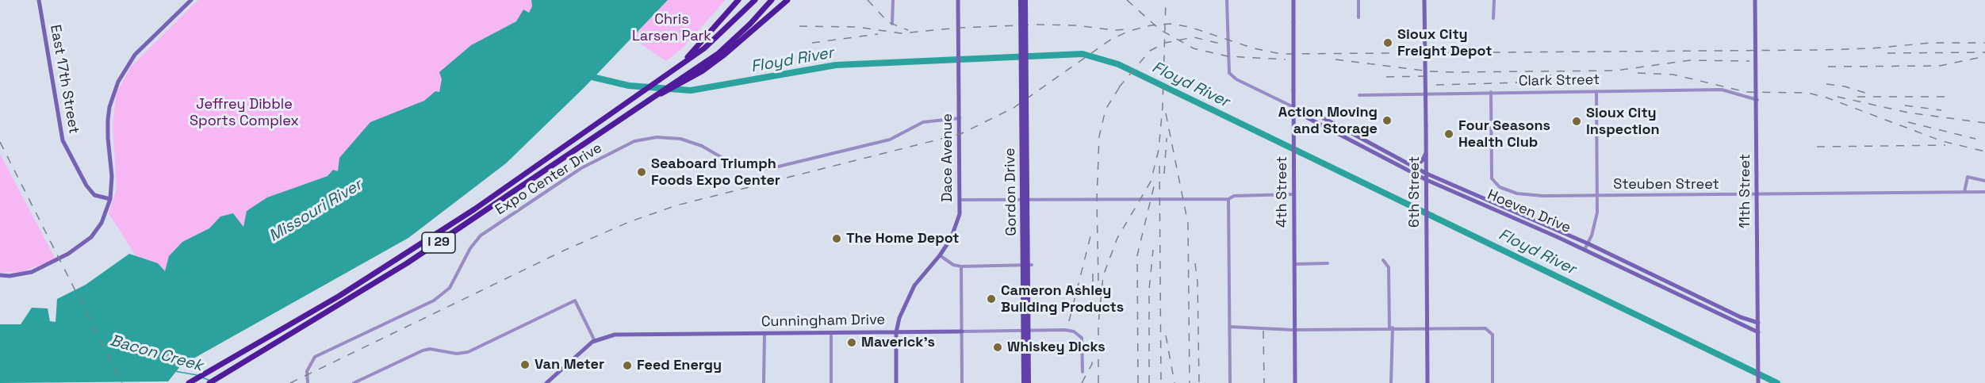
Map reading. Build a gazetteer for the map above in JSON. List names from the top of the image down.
{
  "streets": {
    "highway": ["I 29"],
    "main road": ["Gordon Drive"],
    "street": [
      "East 17th Street",
      "Clark Street",
      "Dace Avenue",
      "Expo Center Drive",
      "Steuben Street",
      "11th Street",
      "4th Street",
      "6th Street",
      "Hoeven Drive",
      "Cunningham Drive"
    ]
  },
  "crossings": [
    ["Clark Street", "Steuben Street"],
    ["Clark Street", "11th Street"],
    ["Dace Avenue", "Expo Center Drive"],
    ["Dace Avenue", "Cunningham Drive"],
    ["Steuben Street", "11th Street"],
    ["11th Street", "Hoeven Drive"],
    ["4th Street", "Hoeven Drive"],
    ["6th Street", "Hoeven Drive"]
  ],
  "water": ["Floyd River", "Missouri River", "Bacon Creek"],
  "parks": ["Chris Larsen Park", "Jeffrey Dibble Sports Complex"],
  "places": [
    "Sioux City Freight Depot",
    "Action Moving and Storage",
    "Sioux City Inspection",
    "Four Seasons Health Club",
    "Seaboard Triumph Foods Expo Center",
    "The Home Depot",
    "Cameron Ashley Building Products",
    "Maverick's",
    "Whiskey Dicks",
    "Van Meter",
    "Feed Energy"
  ]
}
